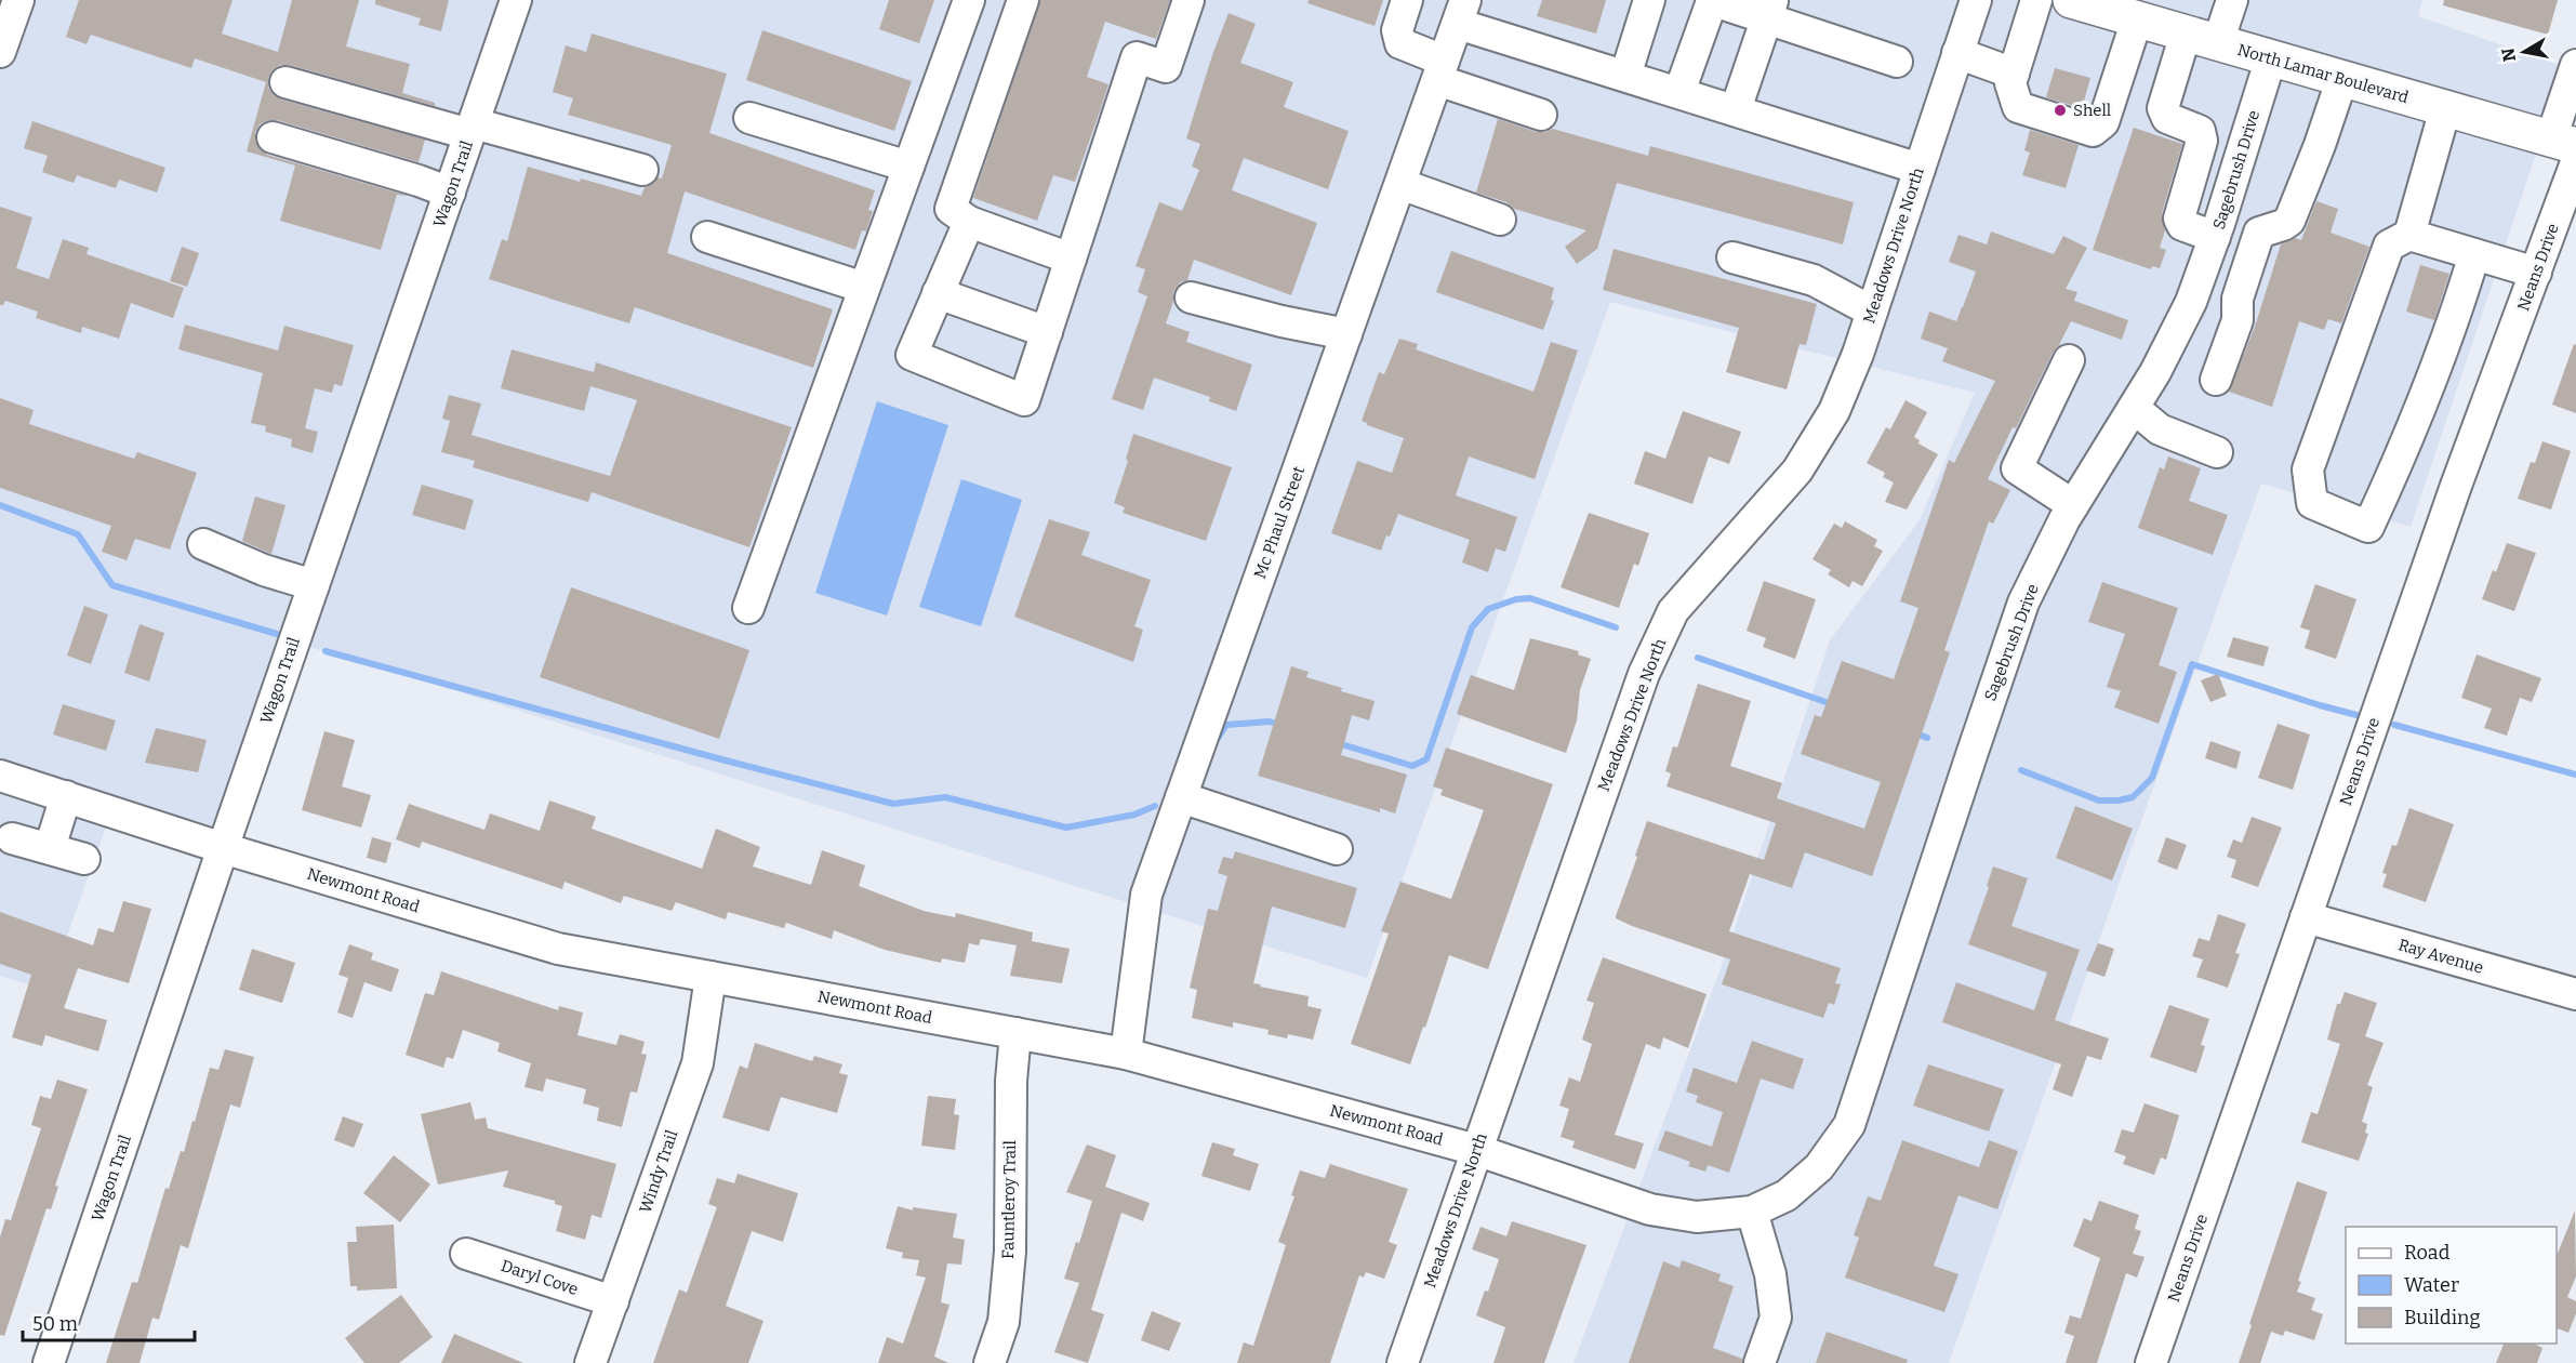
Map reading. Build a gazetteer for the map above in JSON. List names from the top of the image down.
{
  "streets": {
    "main road": ["North Lamar Boulevard"],
    "street": [
      "Sagebrush Drive",
      "Wagon Trail",
      "Meadows Drive North",
      "Neans Drive",
      "Mc Phaul Street",
      "Newmont Road",
      "Ray Avenue",
      "Windy Trail",
      "Fauntleroy Trail",
      "Daryl Cove"
    ]
  },
  "crossings": [
    ["North Lamar Boulevard", "Sagebrush Drive"],
    ["North Lamar Boulevard", "Neans Drive"],
    ["Sagebrush Drive", "Newmont Road"],
    ["Wagon Trail", "Newmont Road"],
    ["Meadows Drive North", "Newmont Road"],
    ["Neans Drive", "Ray Avenue"],
    ["Mc Phaul Street", "Newmont Road"],
    ["Newmont Road", "Windy Trail"],
    ["Newmont Road", "Fauntleroy Trail"],
    ["Windy Trail", "Daryl Cove"]
  ],
  "places": ["Shell"],
  "legend": ["Road", "Water", "Building"],
  "scale_bar": "50 m",
  "north": "left"
}
